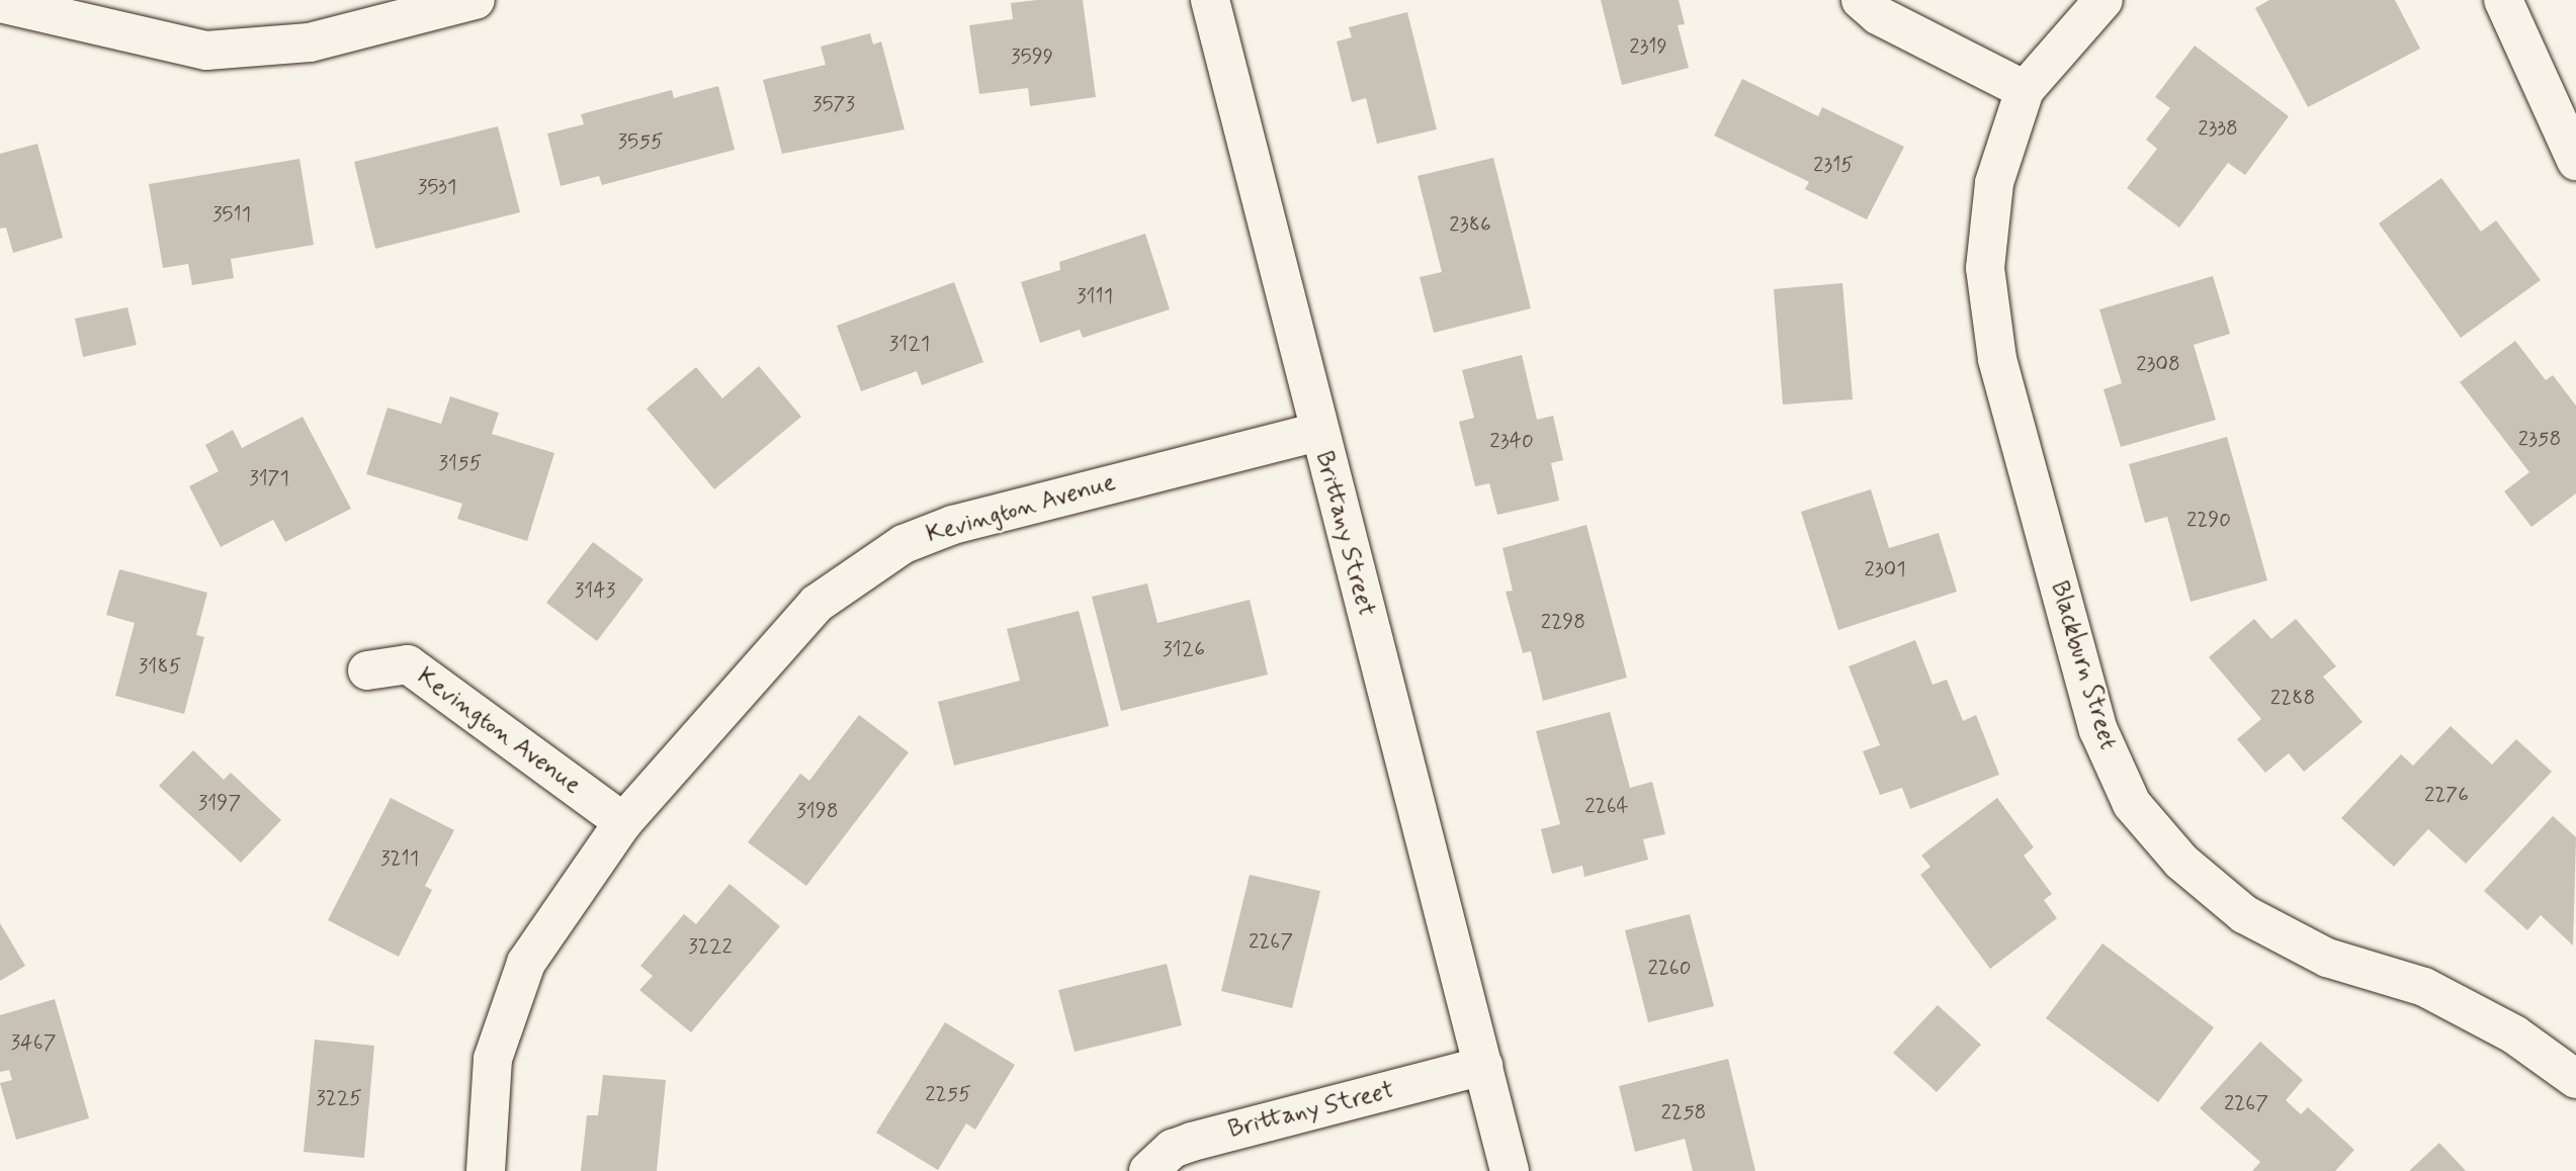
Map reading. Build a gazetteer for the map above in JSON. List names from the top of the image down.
{
  "streets": {
    "street": ["Kevington Avenue", "Brittany Street", "Blackburn Street"]
  },
  "crossings": [
    ["Kevington Avenue", "Brittany Street"]
  ],
  "house_numbers": [
    "2319",
    "3599",
    "3573",
    "2338",
    "3555",
    "2315",
    "3531",
    "3511",
    "2386",
    "3111",
    "3121",
    "2308",
    "2358",
    "2340",
    "3155",
    "3171",
    "2290",
    "2301",
    "3143",
    "2298",
    "3126",
    "3185",
    "2288",
    "2276",
    "3197",
    "2264",
    "3198",
    "3211",
    "2267",
    "3222",
    "2260",
    "3467",
    "2255",
    "3225",
    "2267",
    "2258"
  ]
}
